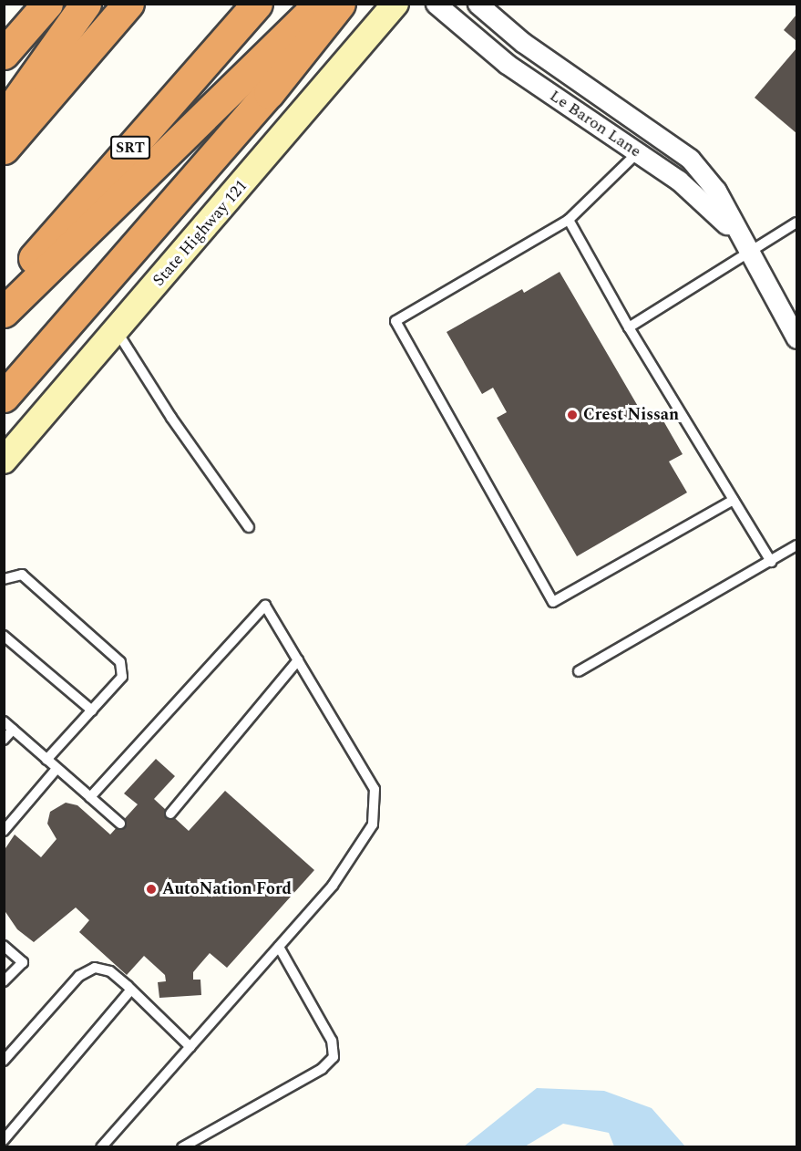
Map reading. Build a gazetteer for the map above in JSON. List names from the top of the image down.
{
  "streets": {
    "highway": ["SRT"],
    "main road": ["State Highway 121"],
    "street": ["Le Baron Lane"]
  },
  "places": ["Crest Nissan", "AutoNation Ford"]
}
